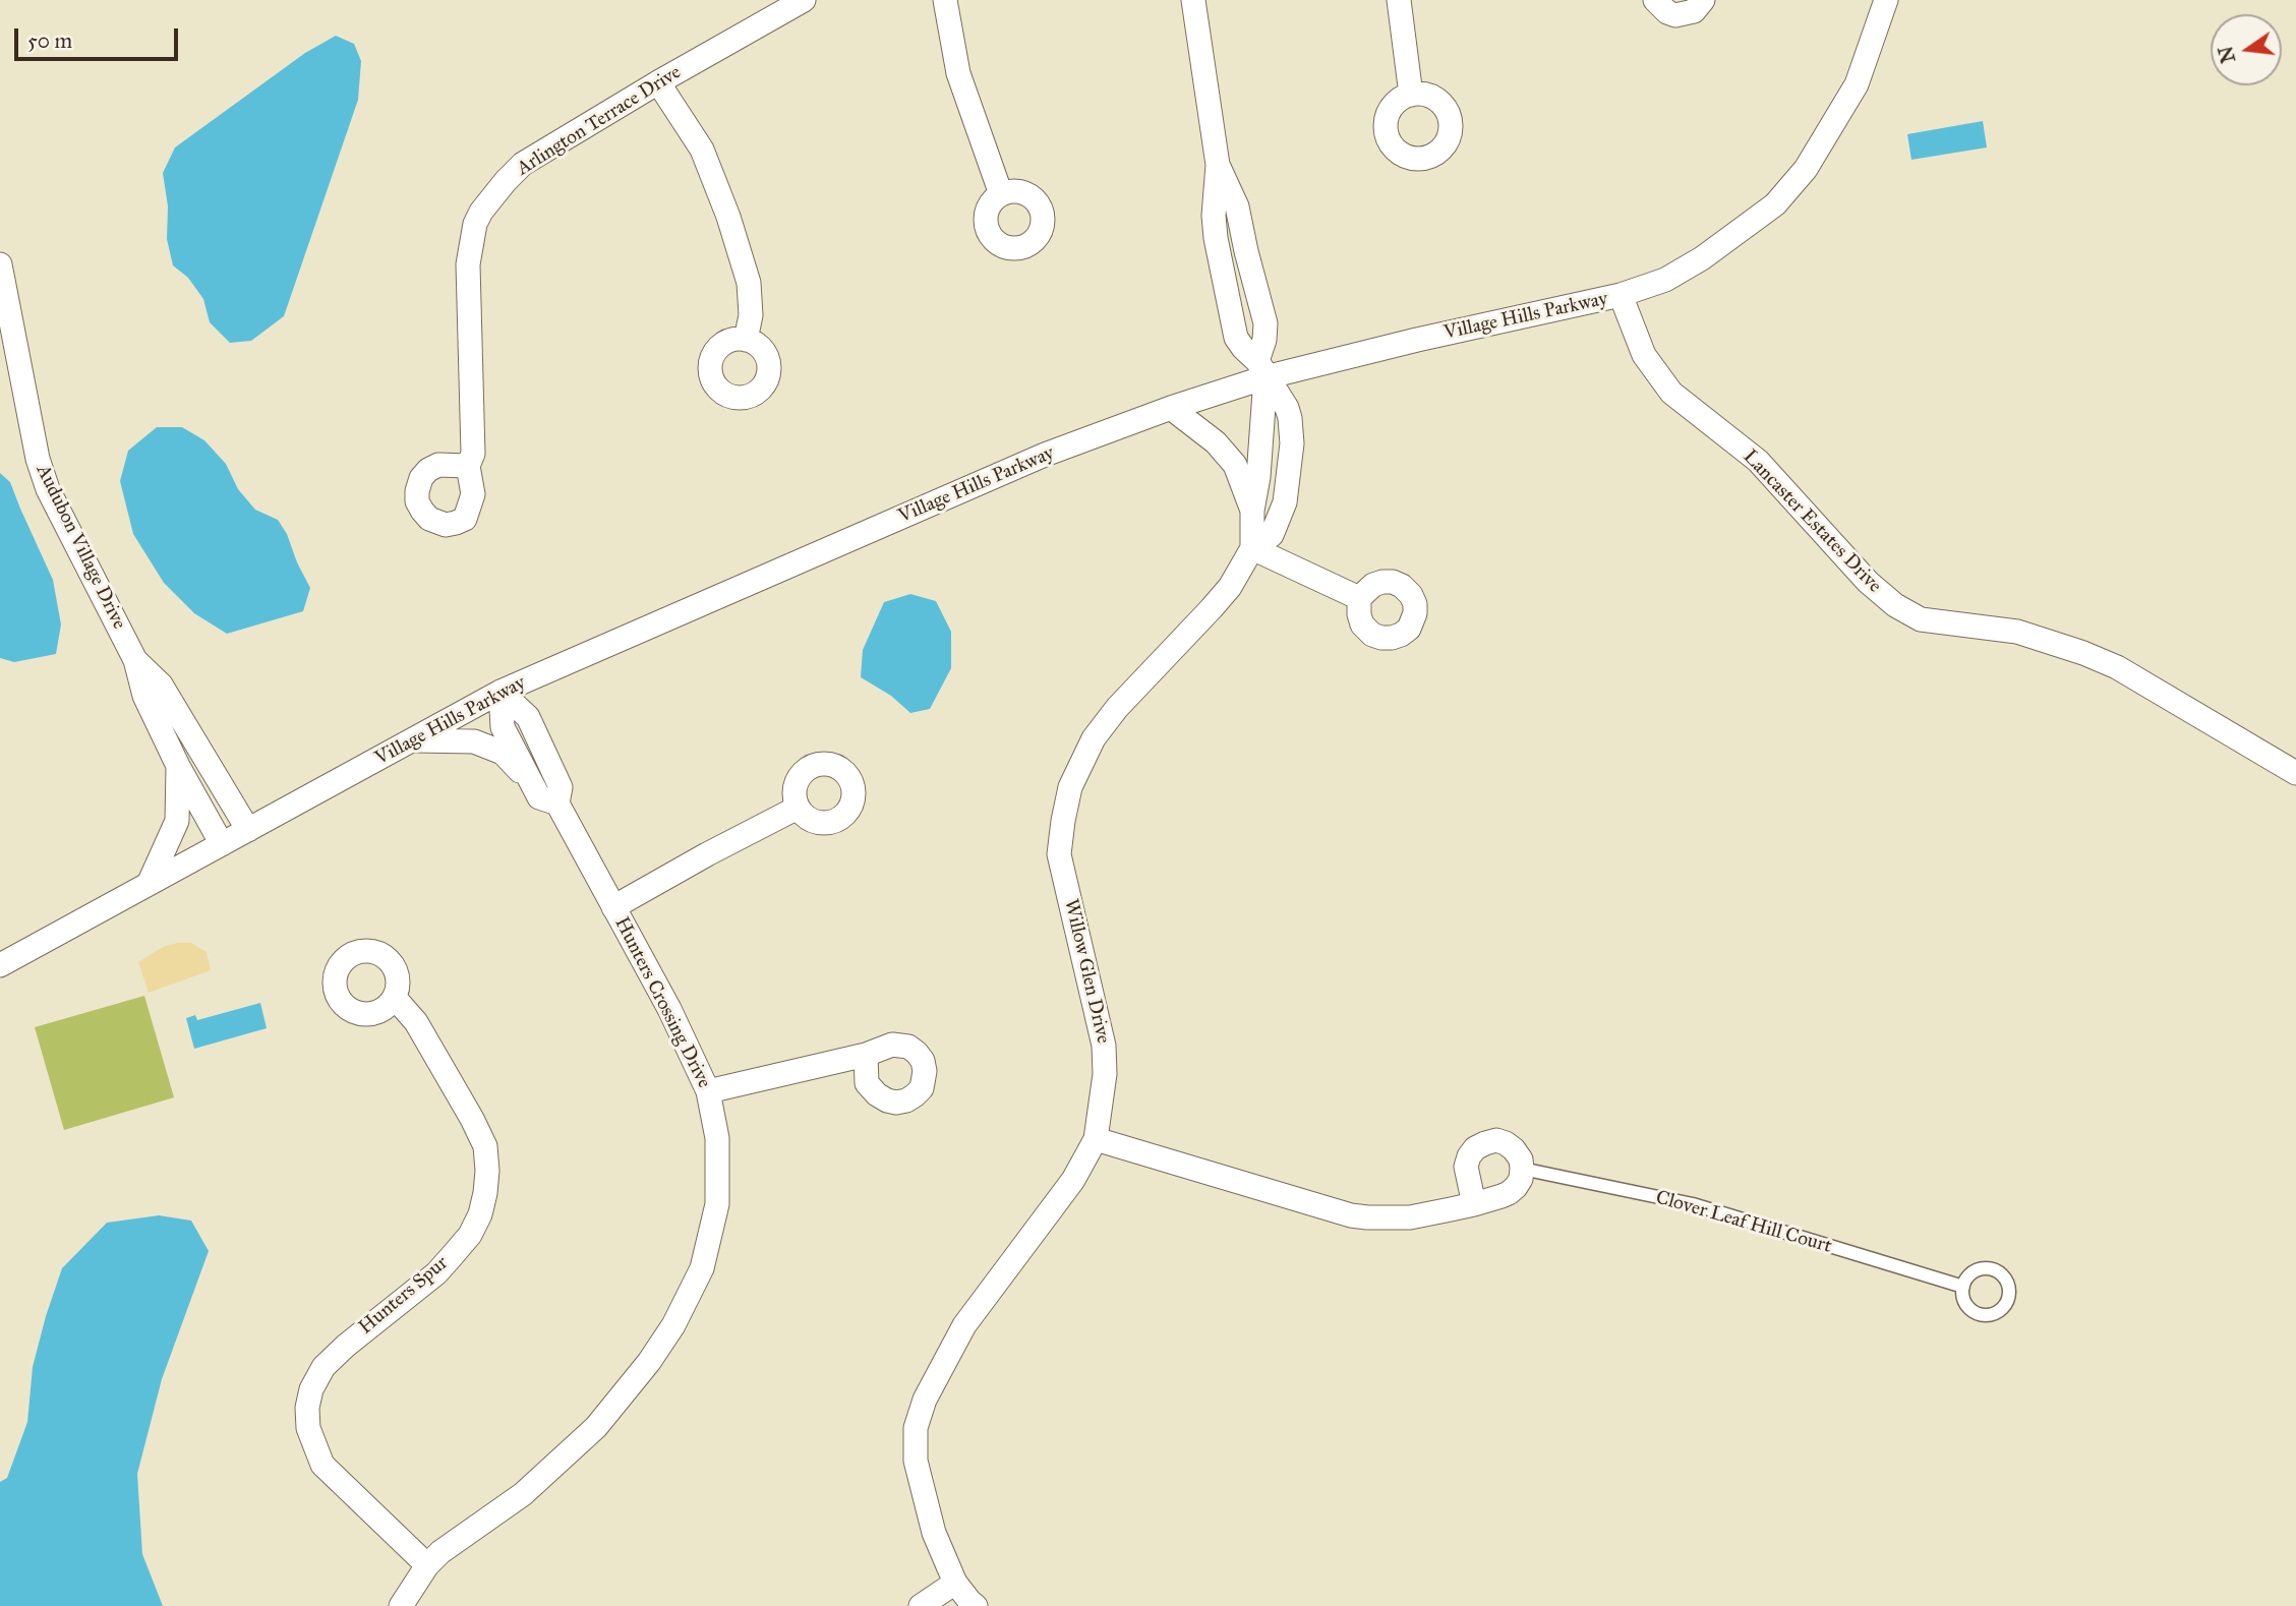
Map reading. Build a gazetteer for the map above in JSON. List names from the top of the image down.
{
  "streets": {
    "street": [
      "Arlington Terrace Drive",
      "Village Hills Parkway",
      "Lancaster Estates Drive",
      "Audubon Village Drive",
      "Willow Glen Drive",
      "Hunters Crossing Drive",
      "Hunters Spur"
    ],
    "lane": ["Clover Leaf Hill Court"]
  },
  "crossings": [
    ["Village Hills Parkway", "Lancaster Estates Drive"],
    ["Village Hills Parkway", "Audubon Village Drive"],
    ["Village Hills Parkway", "Willow Glen Drive"],
    ["Village Hills Parkway", "Hunters Crossing Drive"],
    ["Hunters Crossing Drive", "Hunters Spur"]
  ],
  "scale_bar": "50 m",
  "north": "left"
}
